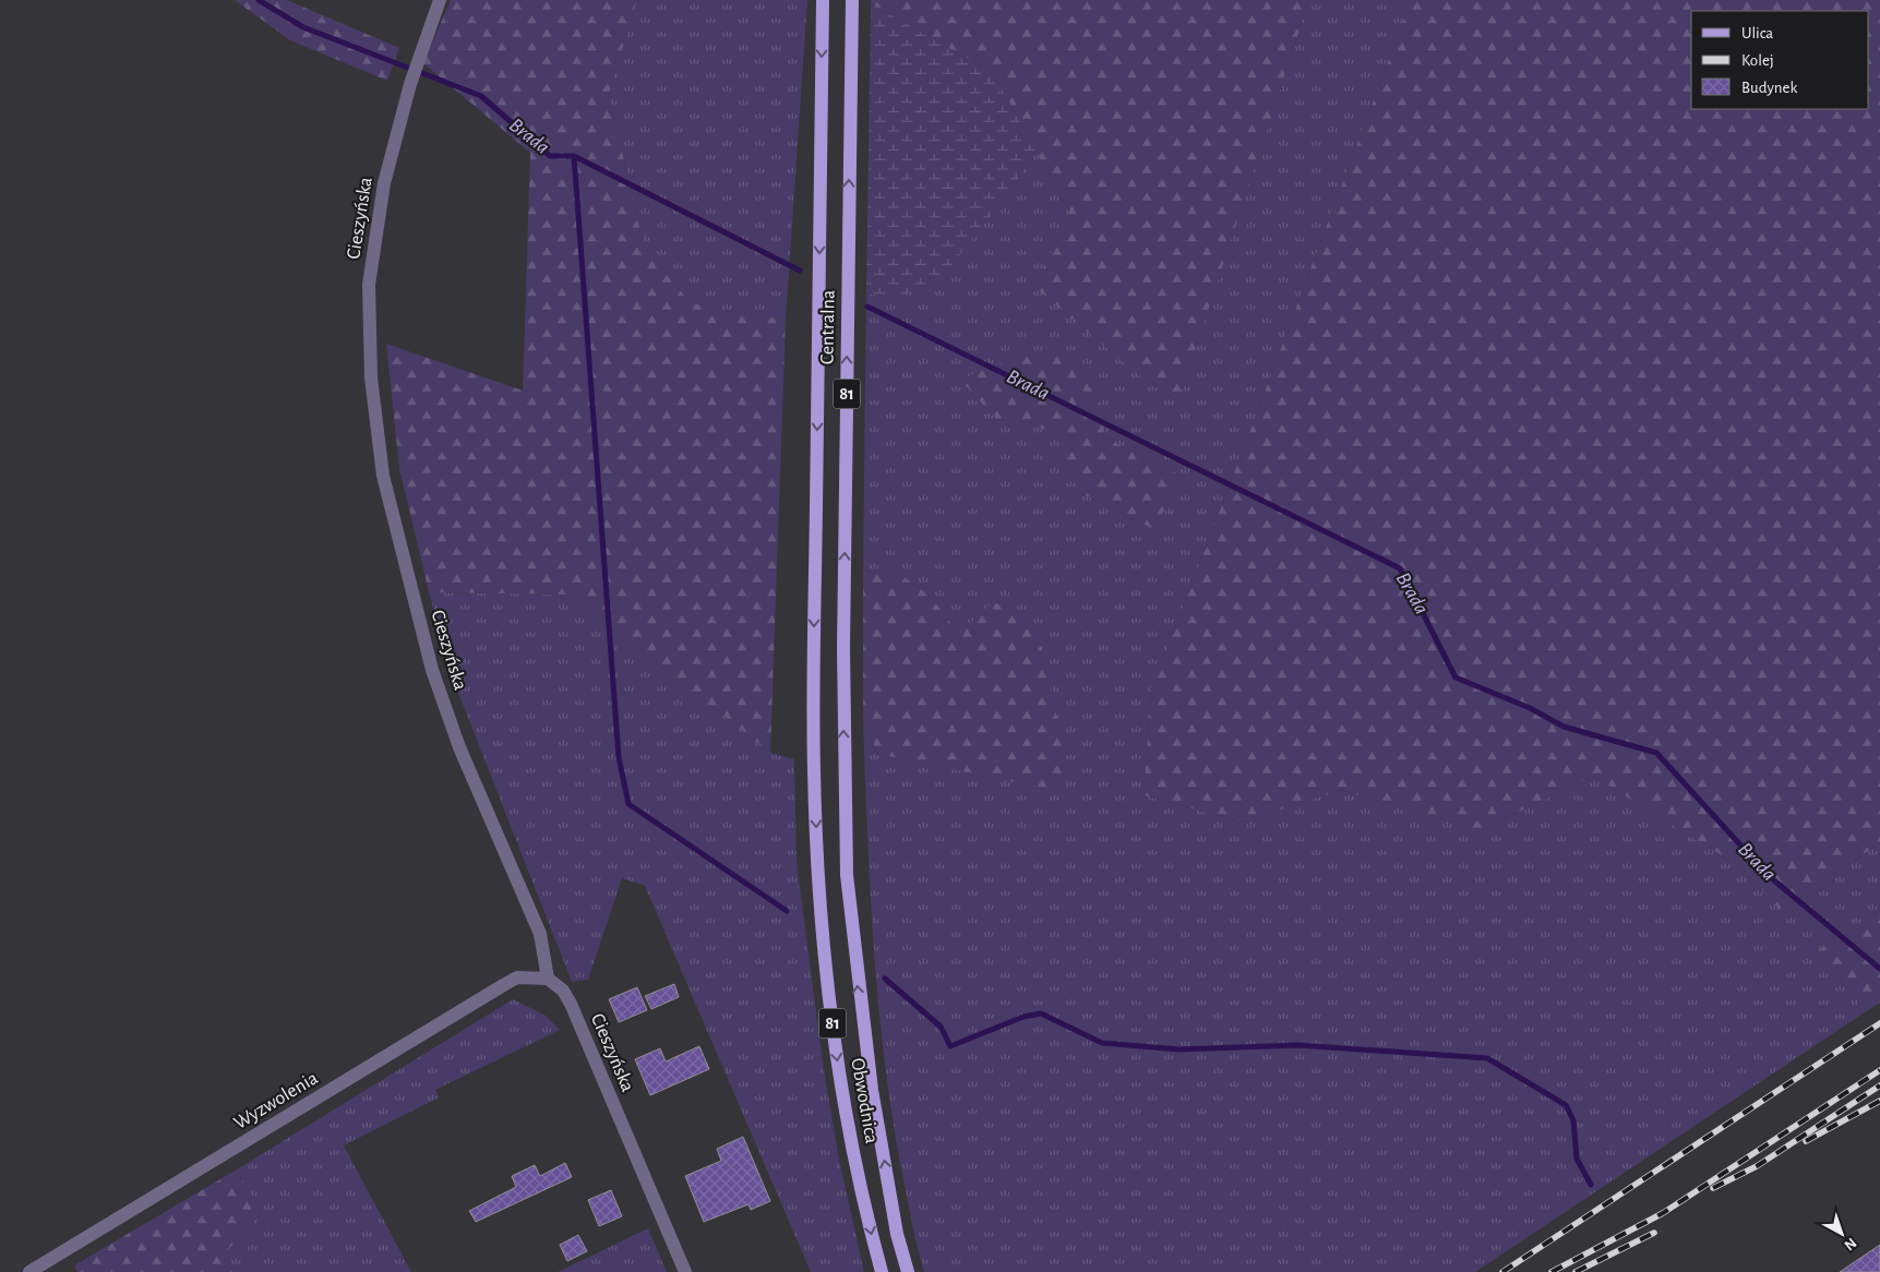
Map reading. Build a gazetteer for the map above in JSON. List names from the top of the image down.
{
  "streets": {
    "main road": ["Centralna", "81", "Obwodnica"],
    "street": ["Cieszyńska", "Wyzwolenia"]
  },
  "crossings": [
    ["Cieszyńska", "Wyzwolenia"],
    ["Centralna", "Obwodnica"]
  ],
  "water": ["Brada"],
  "legend": ["Ulica", "Kolej", "Budynek"],
  "north": "bottom right"
}
